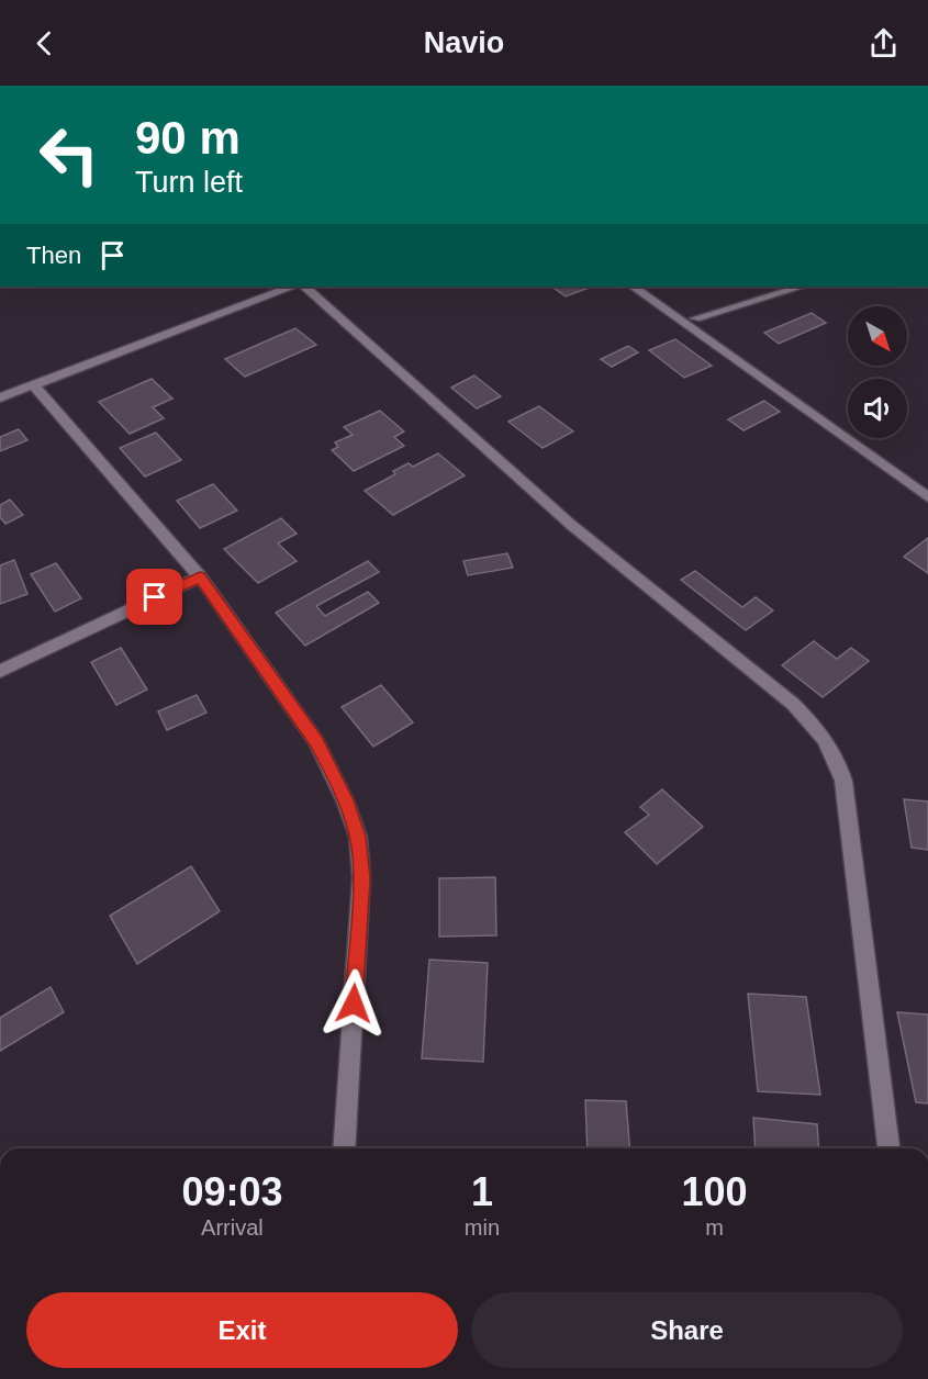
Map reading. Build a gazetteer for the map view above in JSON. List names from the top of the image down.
{
  "north": "bottom right",
  "page": {
    "header": "Navio",
    "turn": ["90 m", "Turn left"],
    "then": "Then",
    "eta": [
      "09:03",
      "Arrival",
      "1",
      "min",
      "100",
      "m"
    ],
    "buttons": ["Exit", "Share"]
  }
}
